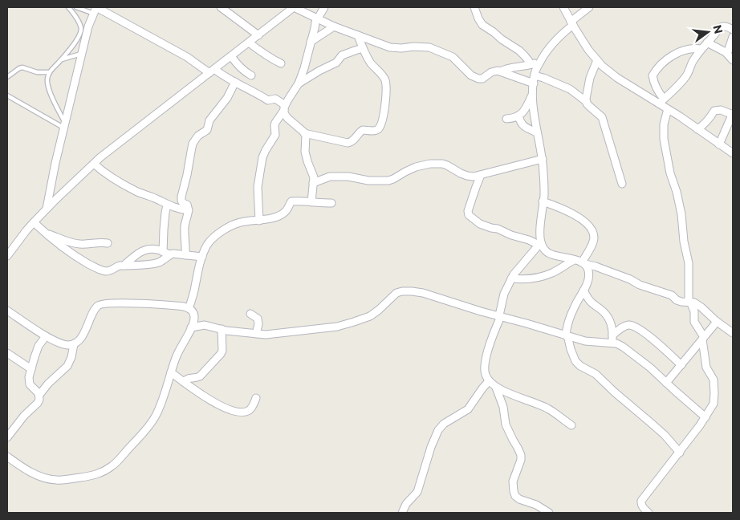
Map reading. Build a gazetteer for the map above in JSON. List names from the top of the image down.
{
  "north": "right"
}
